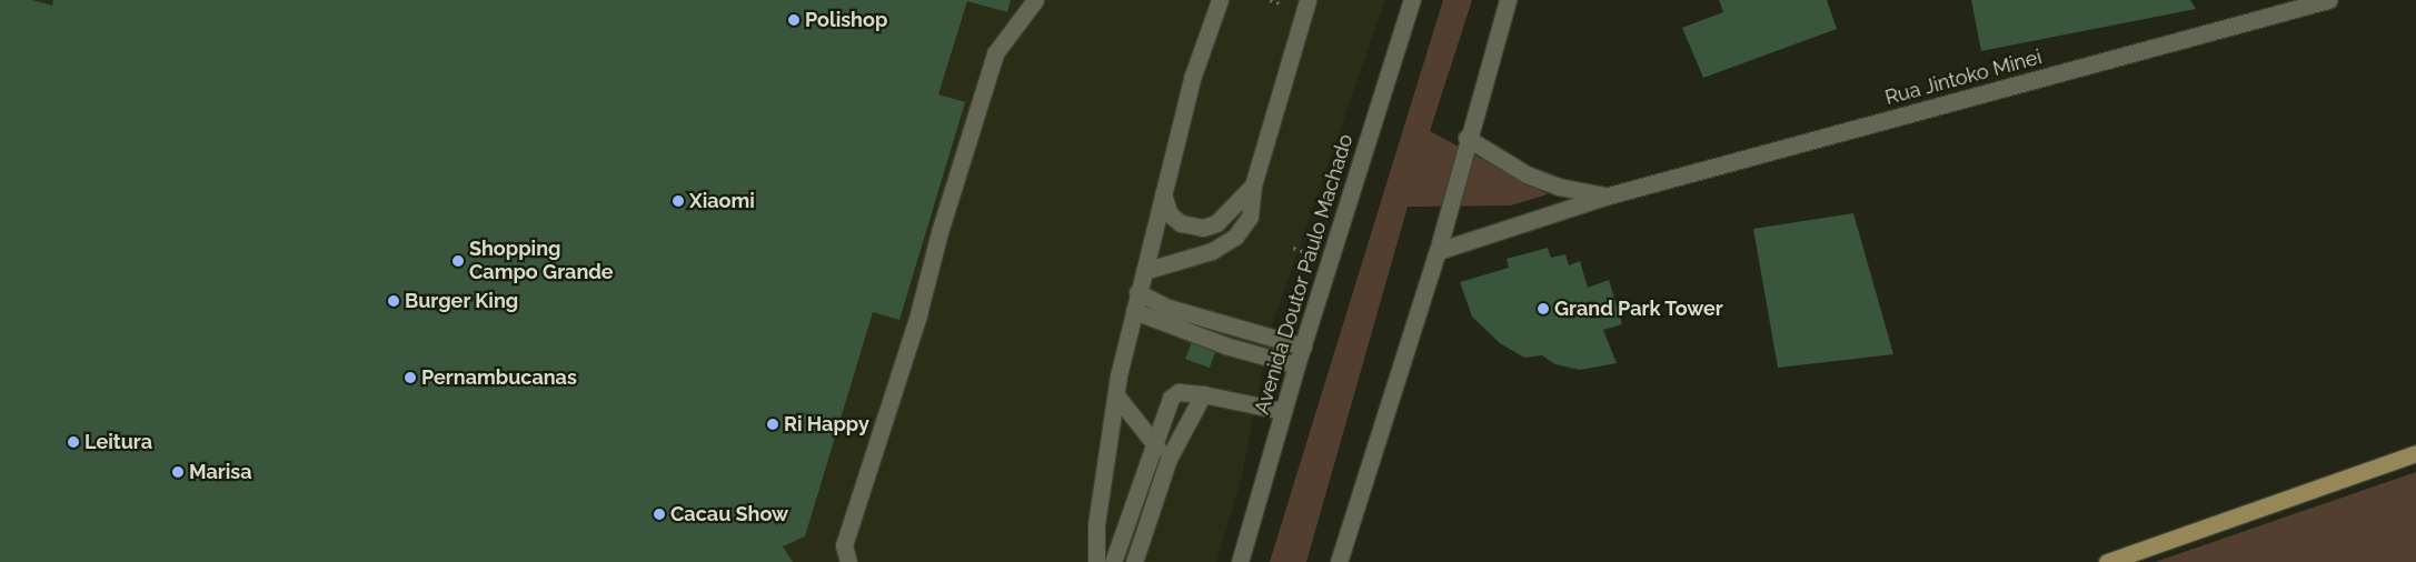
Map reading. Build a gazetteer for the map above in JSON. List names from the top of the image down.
{
  "streets": {
    "street": ["Rua Jintoko Minei", "Avenida Doutor Paulo Machado"]
  },
  "places": [
    "Polishop",
    "Xiaomi",
    "Shopping Campo Grande",
    "Burger King",
    "Grand Park Tower",
    "Pernambucanas",
    "Ri Happy",
    "Leitura",
    "Marisa",
    "Cacau Show"
  ]
}
